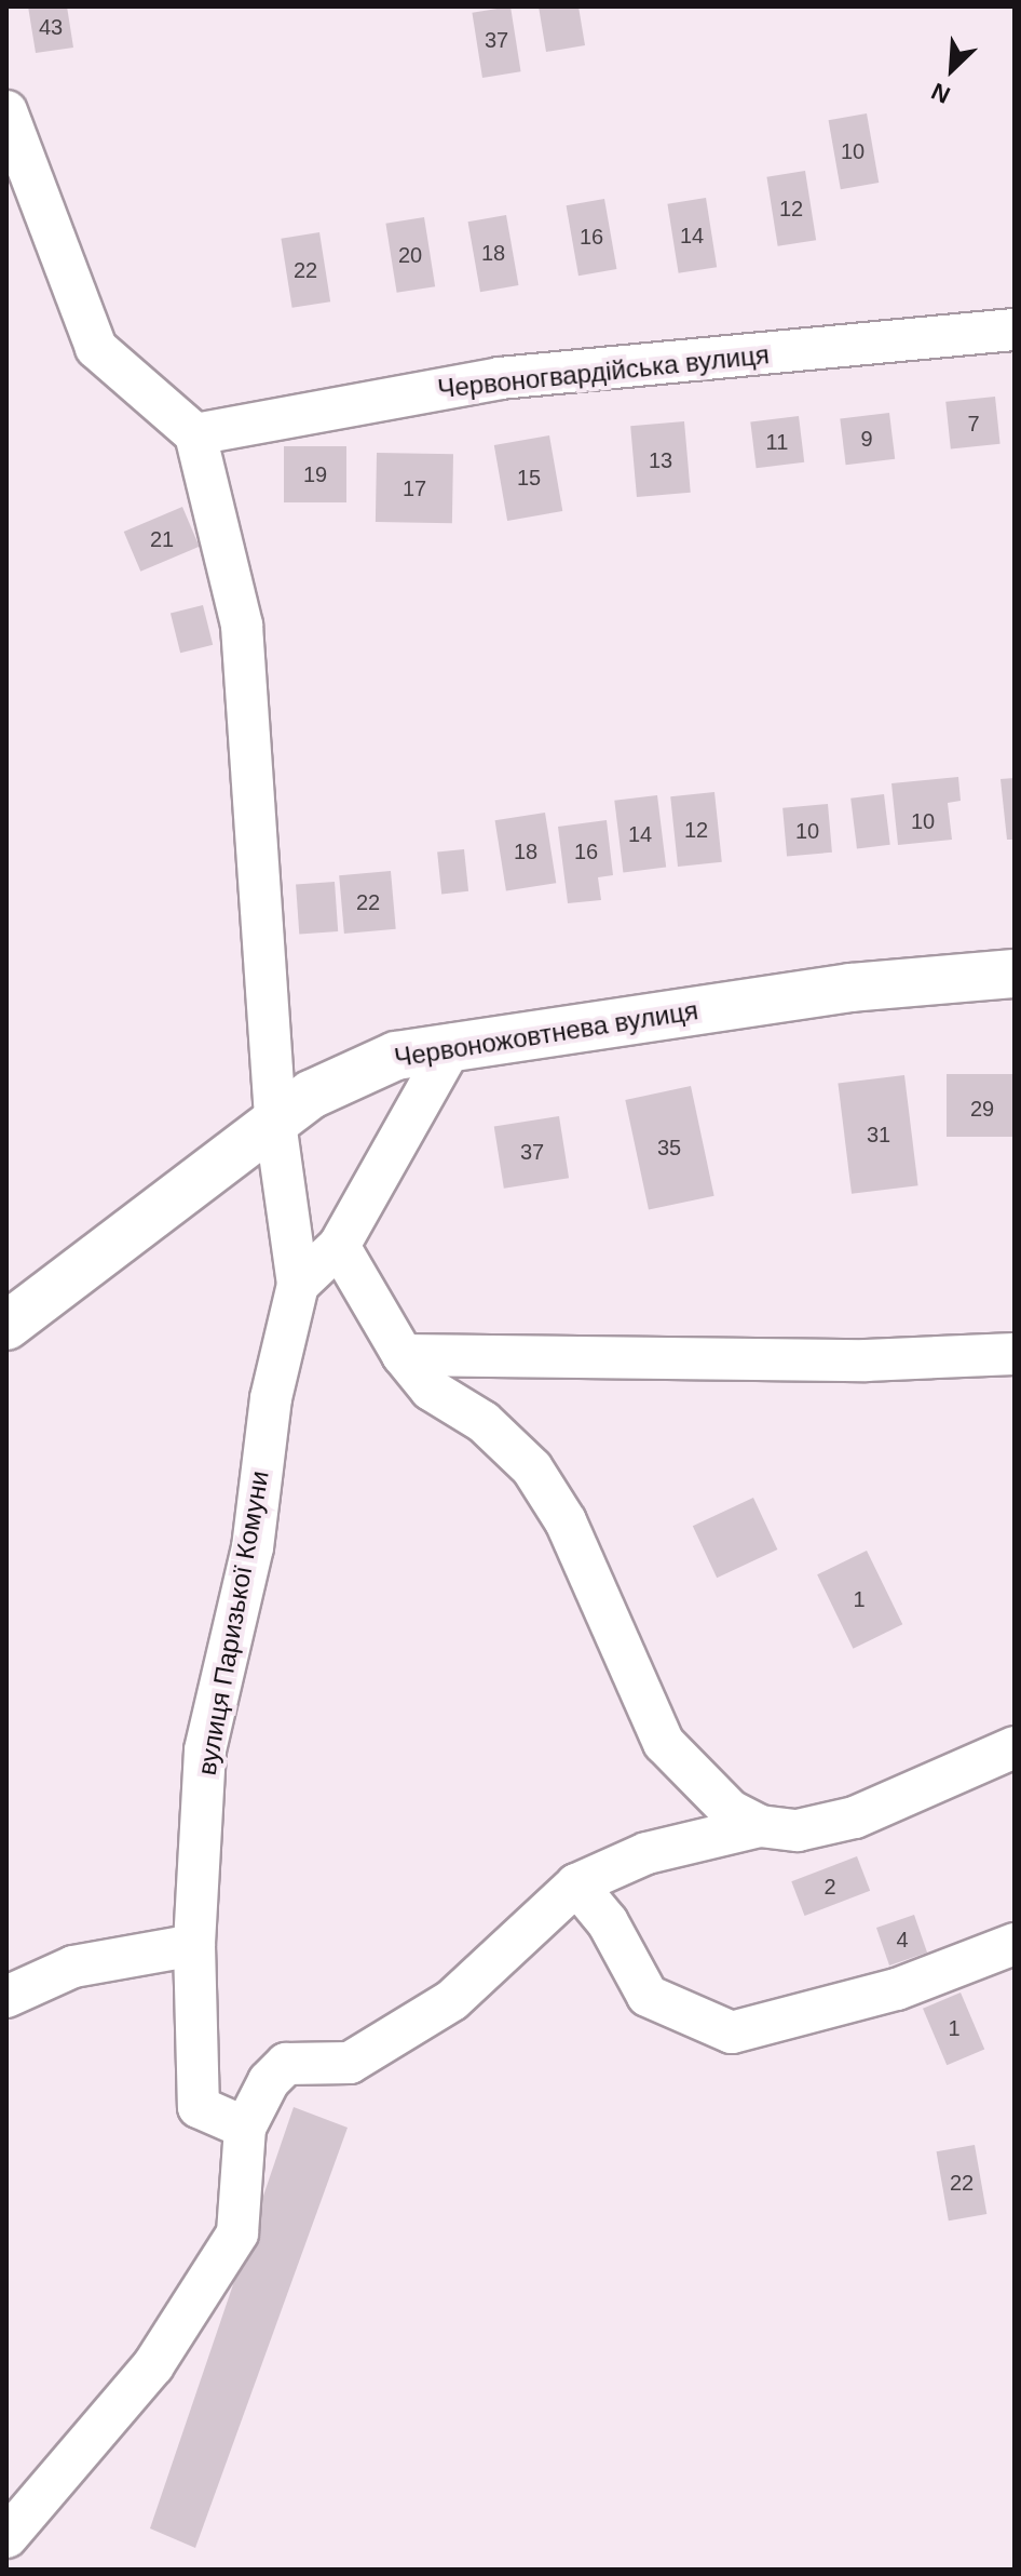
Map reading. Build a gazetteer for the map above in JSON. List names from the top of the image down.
{
  "streets": {
    "street": ["Червоногвардійська вулиця", "Червоножовтнева вулиця", "вулиця Паризької Комуни"]
  },
  "crossings": [
    ["Червоногвардійська вулиця", "вулиця Паризької Комуни"],
    ["Червоножовтнева вулиця", "вулиця Паризької Комуни"]
  ],
  "house_numbers": [
    "43",
    "37",
    "10",
    "12",
    "14",
    "16",
    "18",
    "20",
    "22",
    "7",
    "9",
    "11",
    "13",
    "19",
    "15",
    "17",
    "21",
    "10",
    "12",
    "10",
    "14",
    "18",
    "16",
    "22",
    "29",
    "31",
    "35",
    "37",
    "1",
    "2",
    "4",
    "1",
    "22"
  ],
  "north": "bottom left"
}
